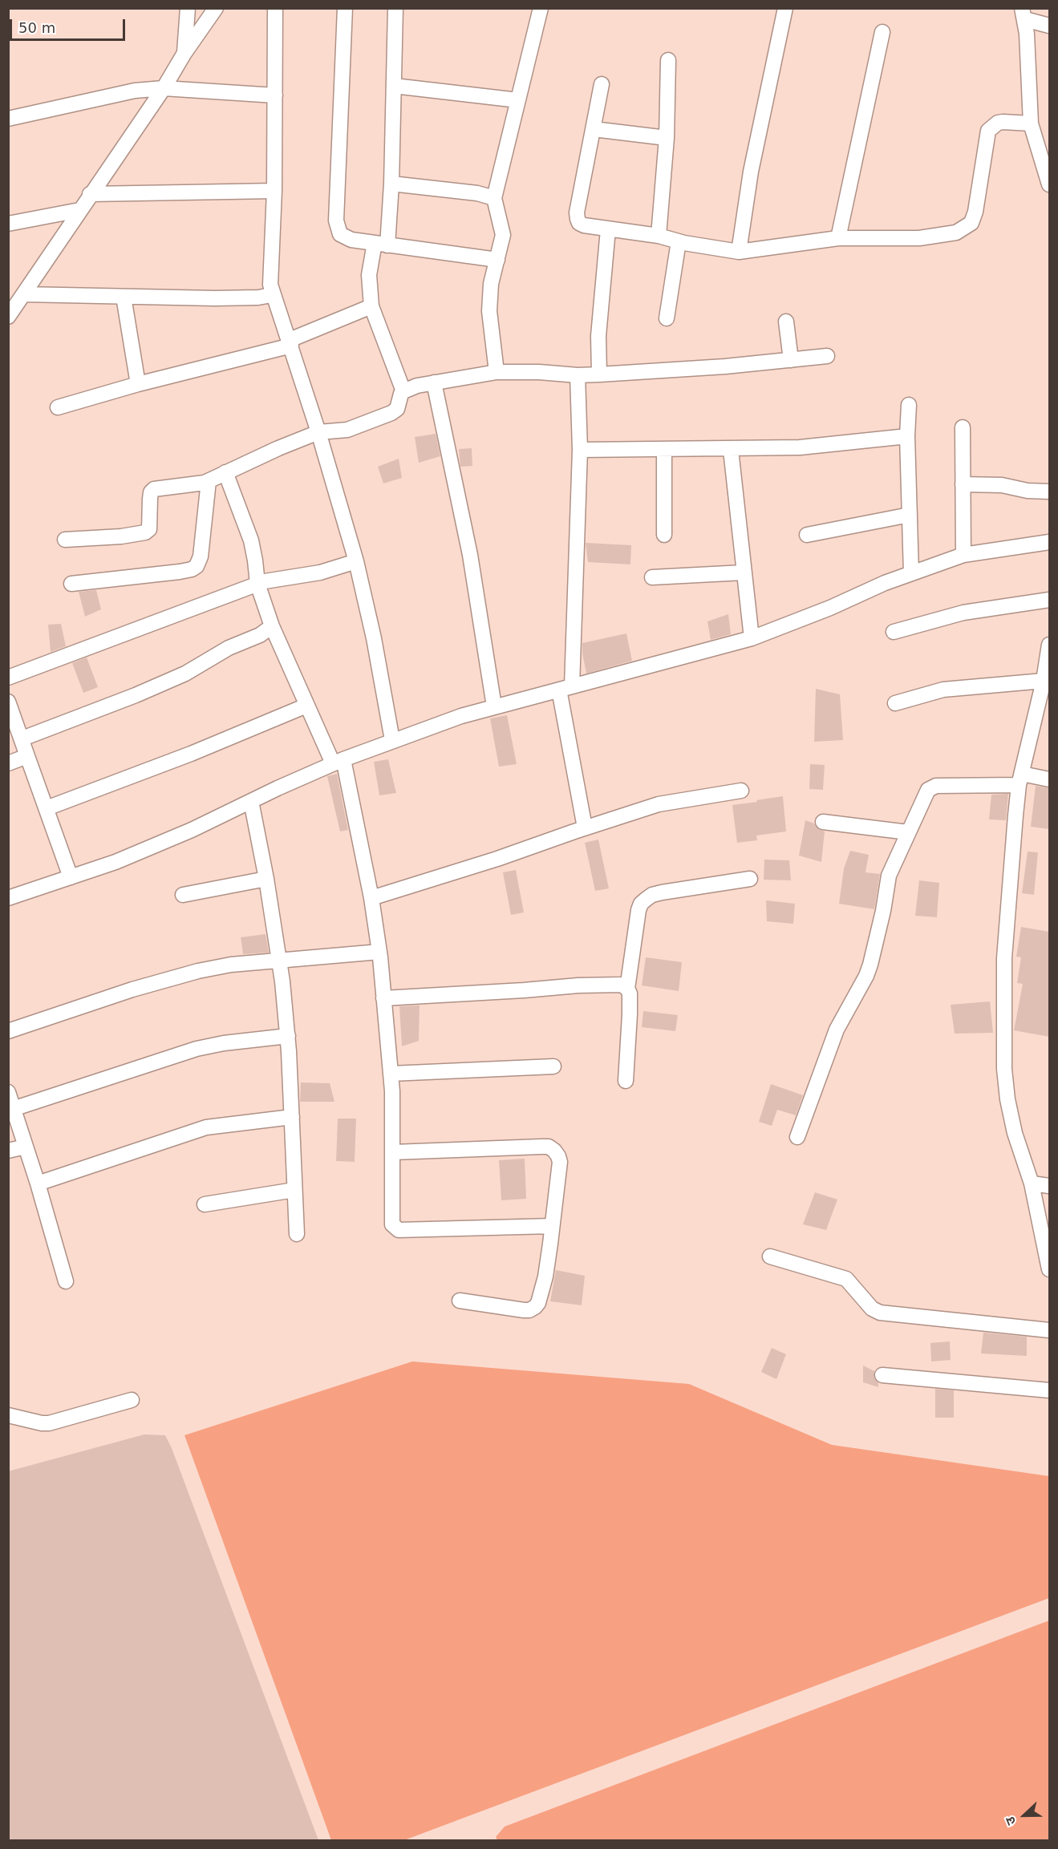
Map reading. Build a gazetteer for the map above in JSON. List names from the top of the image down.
{
  "scale_bar": "50 m",
  "north": "left"
}
